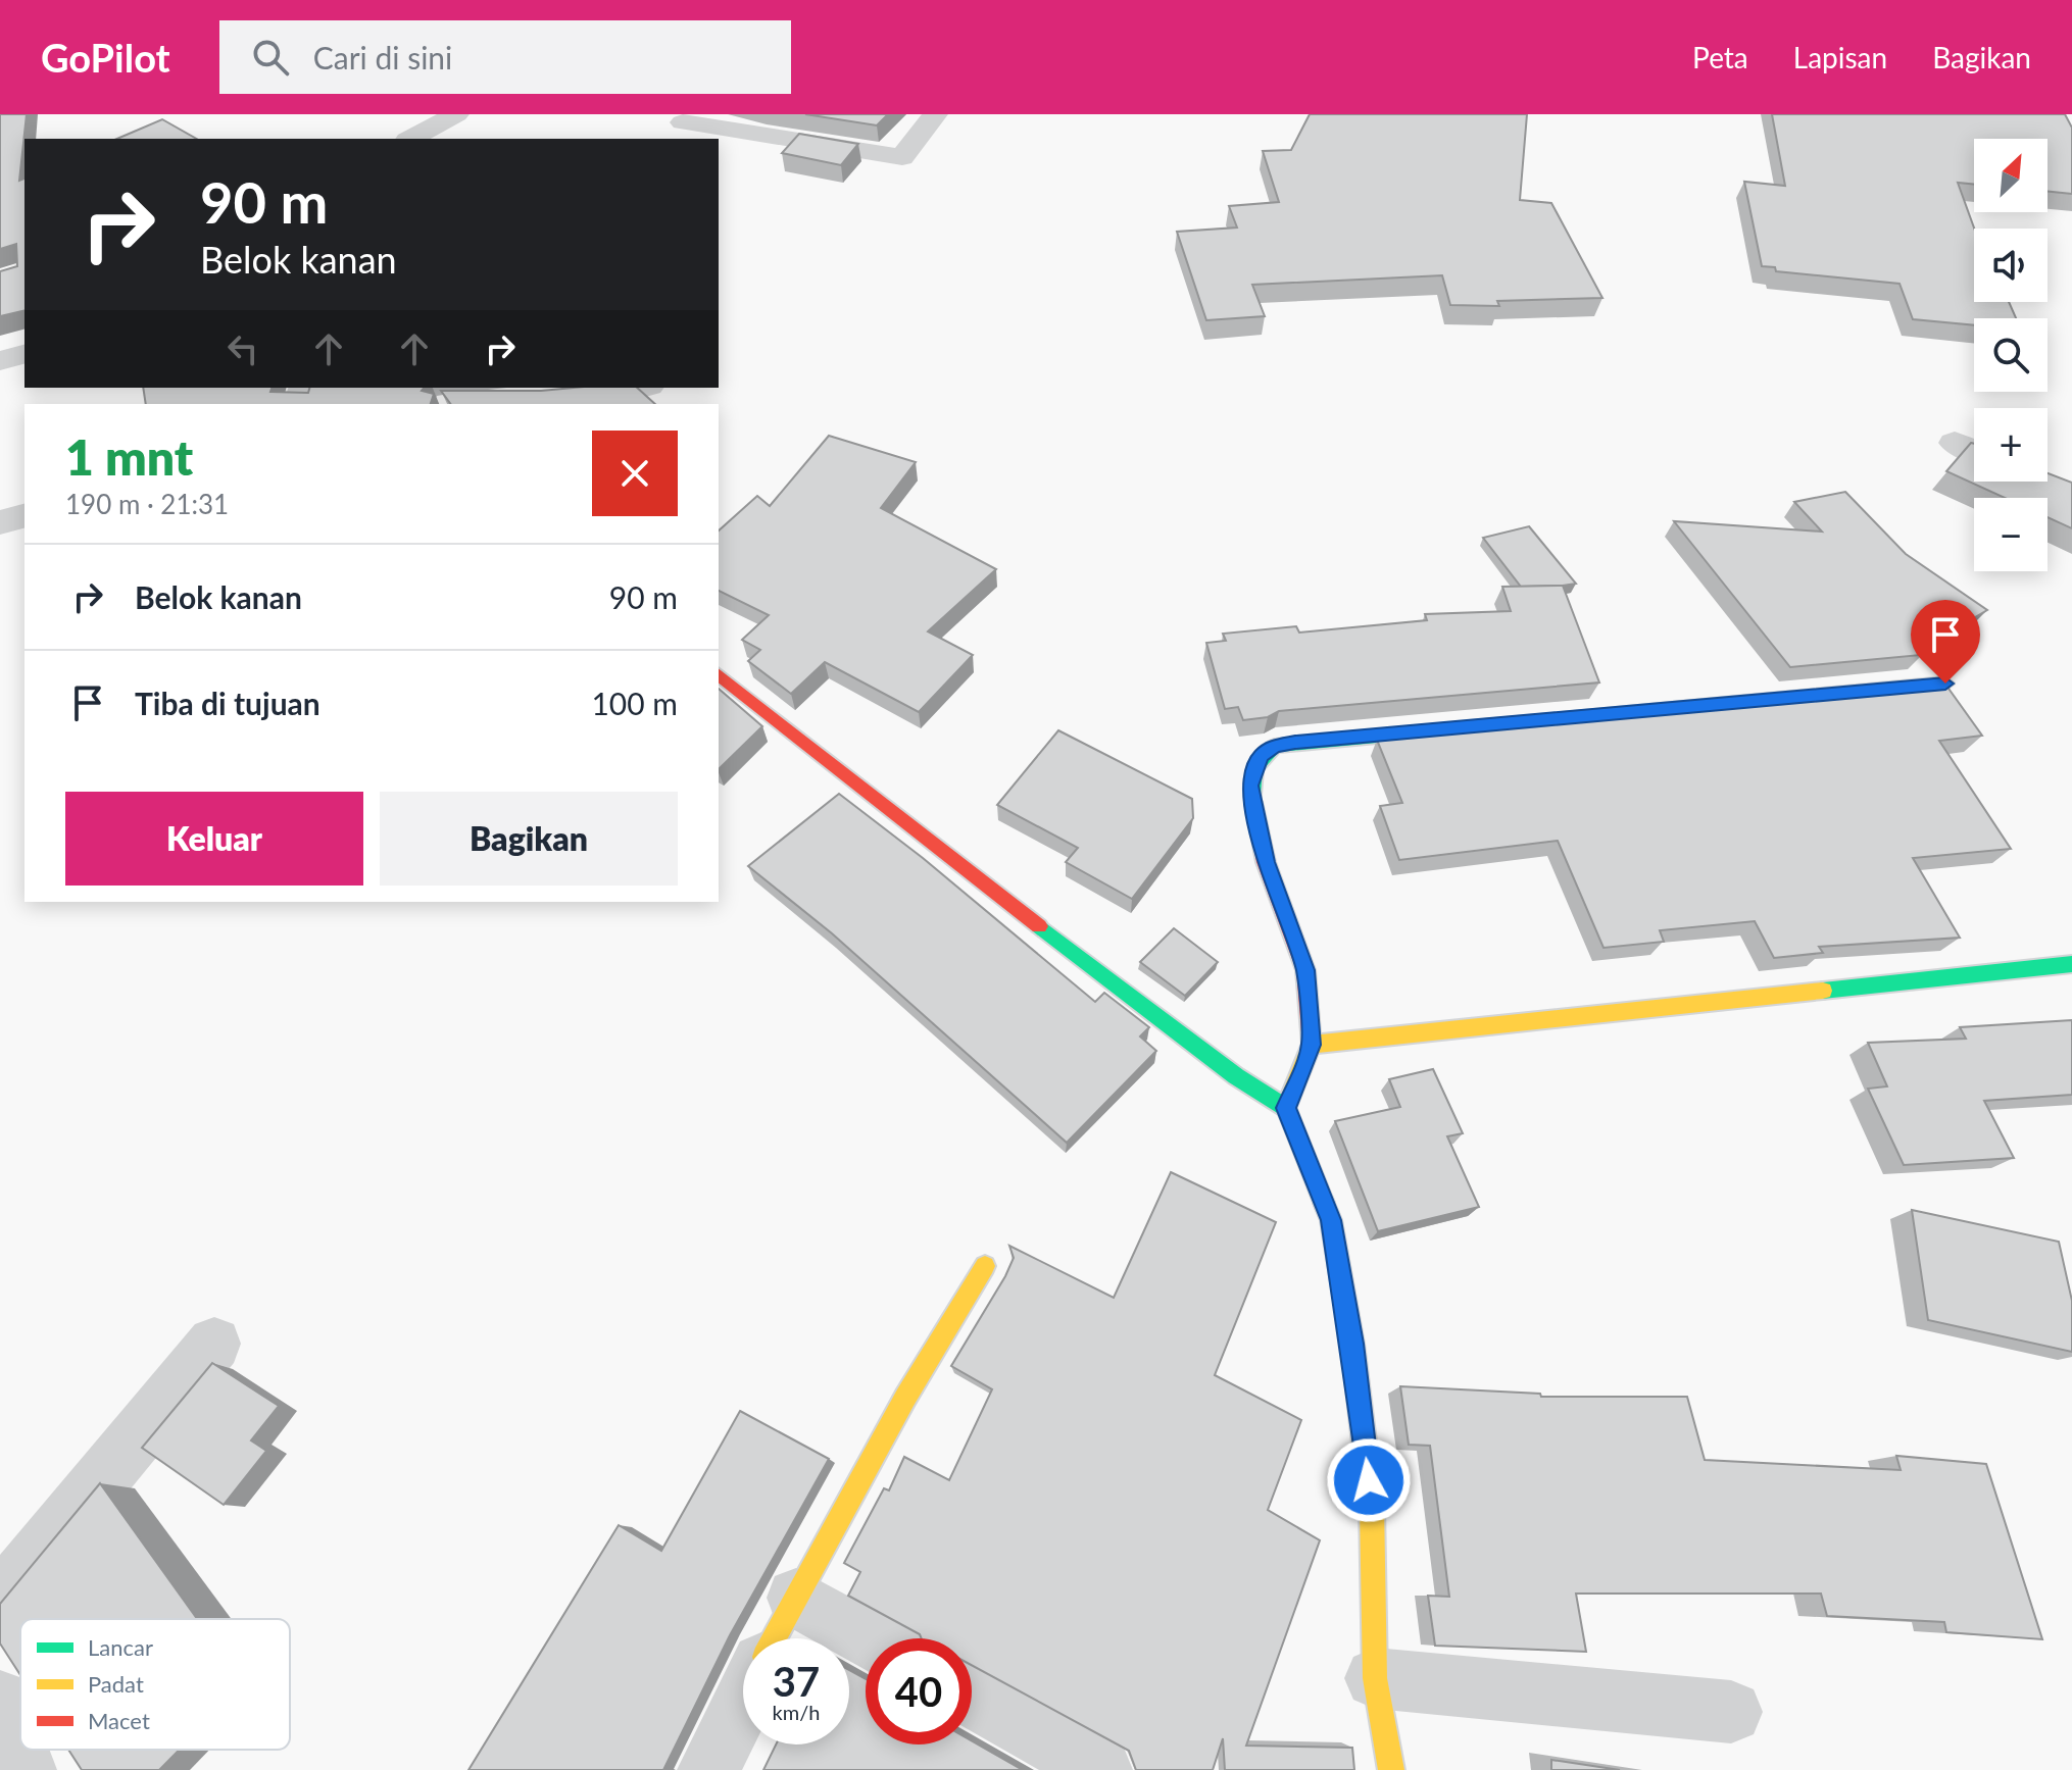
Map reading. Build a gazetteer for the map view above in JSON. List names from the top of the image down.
{
  "legend": ["Lancar", "Padat", "Macet"],
  "north": "top right",
  "page": {
    "header": "GoPilot",
    "search": "Cari di sini",
    "nav": ["Peta", "Lapisan", "Bagikan"],
    "map_buttons": ["+", "−"],
    "turn": ["90 m", "Belok kanan"],
    "heading": ["1 mnt", "190 m · 21:31"],
    "list": [
      {
        "name": "Belok kanan",
        "value": "90 m"
      },
      {
        "name": "Tiba di tujuan",
        "value": "100 m"
      }
    ],
    "buttons": ["Keluar", "Bagikan"],
    "speed": "37 km/h",
    "limit": "40"
  }
}
